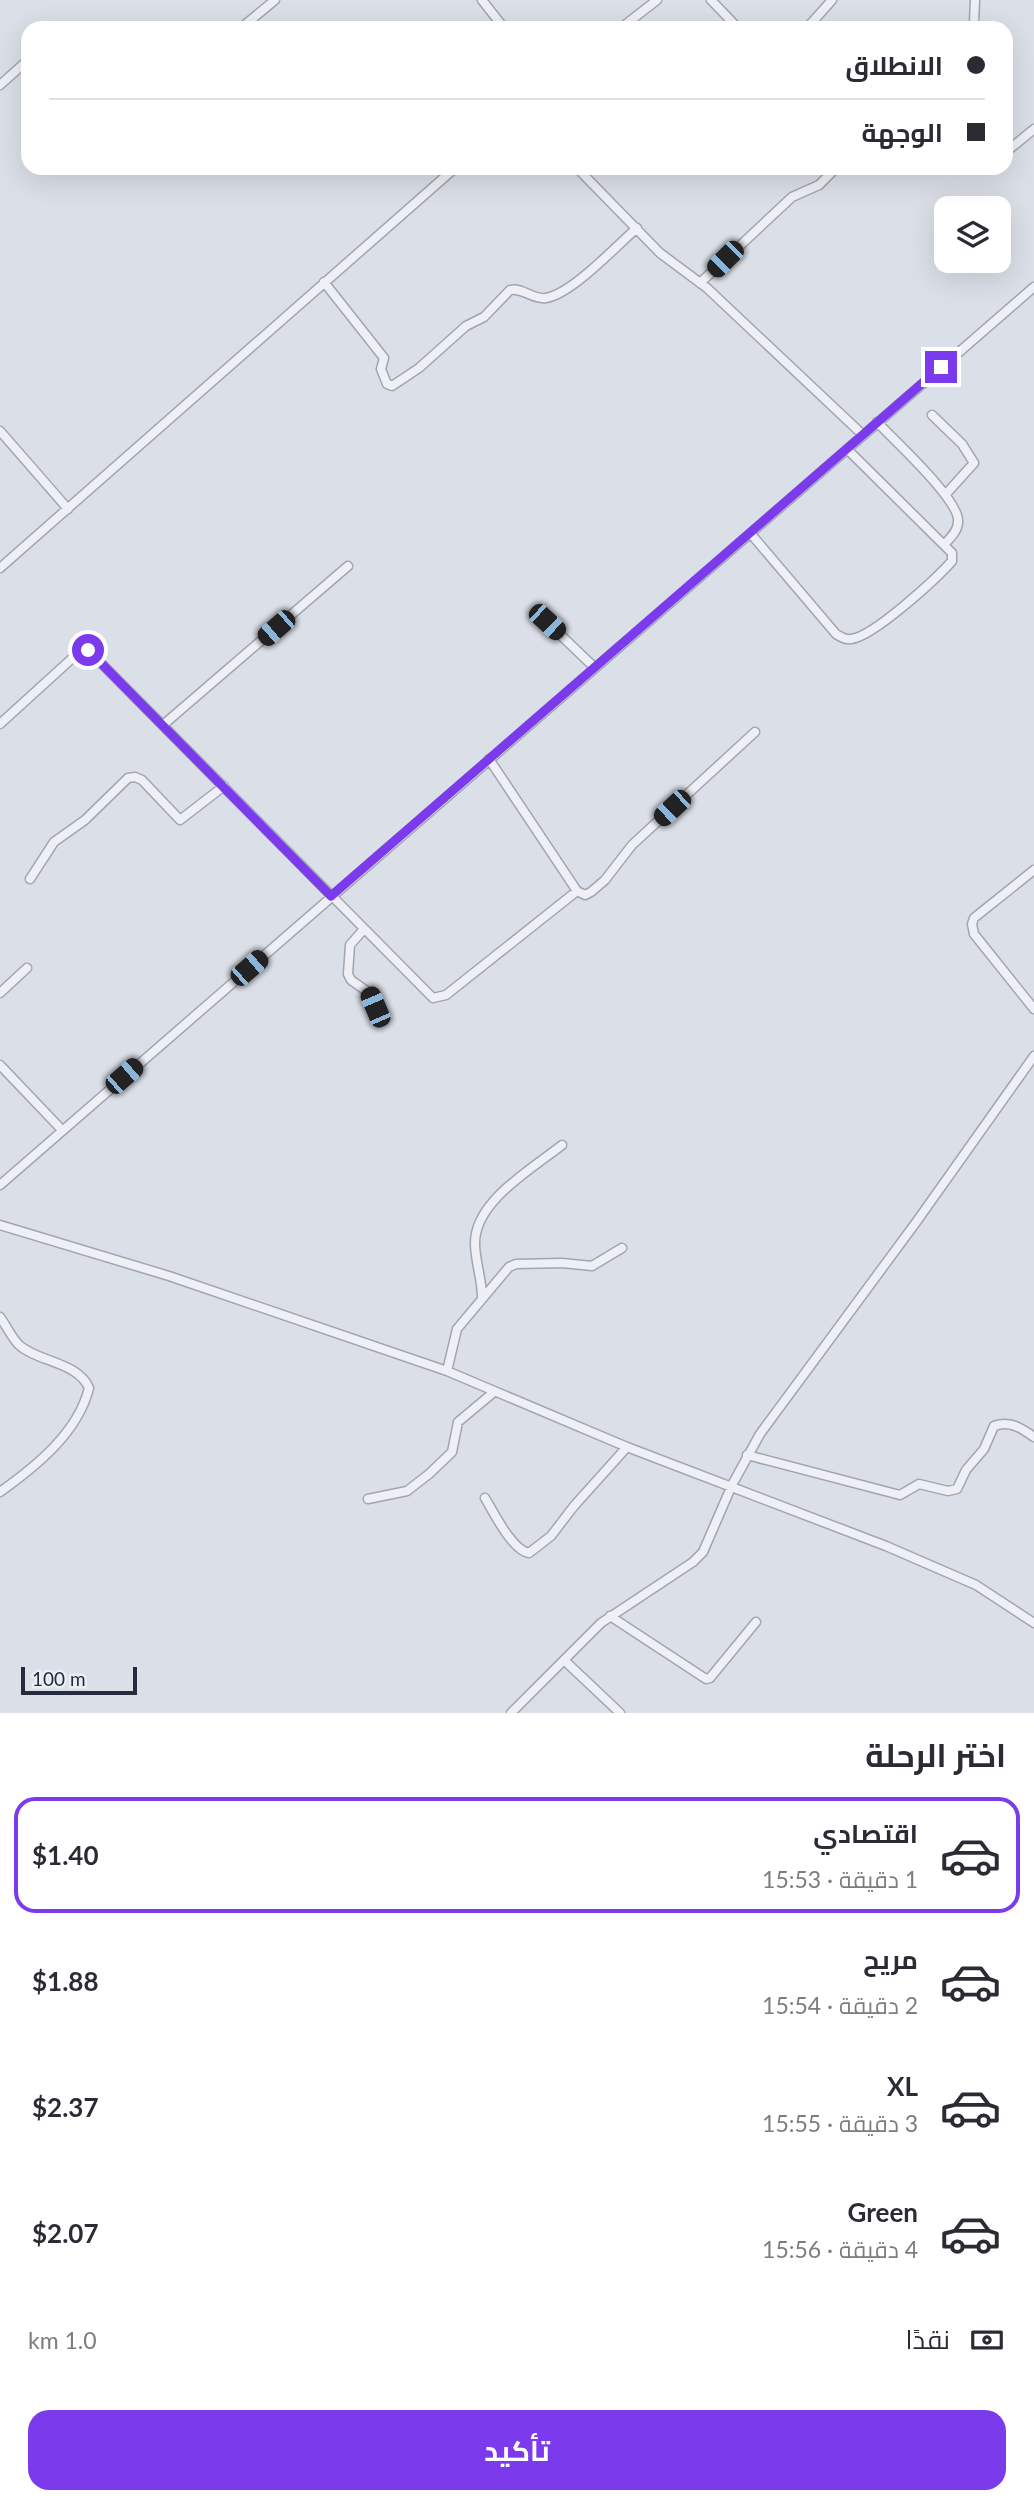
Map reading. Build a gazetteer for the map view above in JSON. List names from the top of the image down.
{
  "scale_bar": "100 m",
  "page": {
    "banner": ["الانطلاق", "الوجهة"],
    "scale": "100 m",
    "heading": "اختر الرحلة",
    "list": [
      {
        "name": "اقتصادي",
        "note": "1 دقيقة · 15:53",
        "value": "$1.40"
      },
      {
        "name": "مريح",
        "note": "2 دقيقة · 15:54",
        "value": "$1.88"
      },
      {
        "name": "XL",
        "note": "3 دقيقة · 15:55",
        "value": "$2.37"
      },
      {
        "name": "Green",
        "note": "4 دقيقة · 15:56",
        "value": "$2.07"
      }
    ],
    "pay": ["نقدًا", "1.0 km"],
    "buttons": "تأكيد"
  }
}
